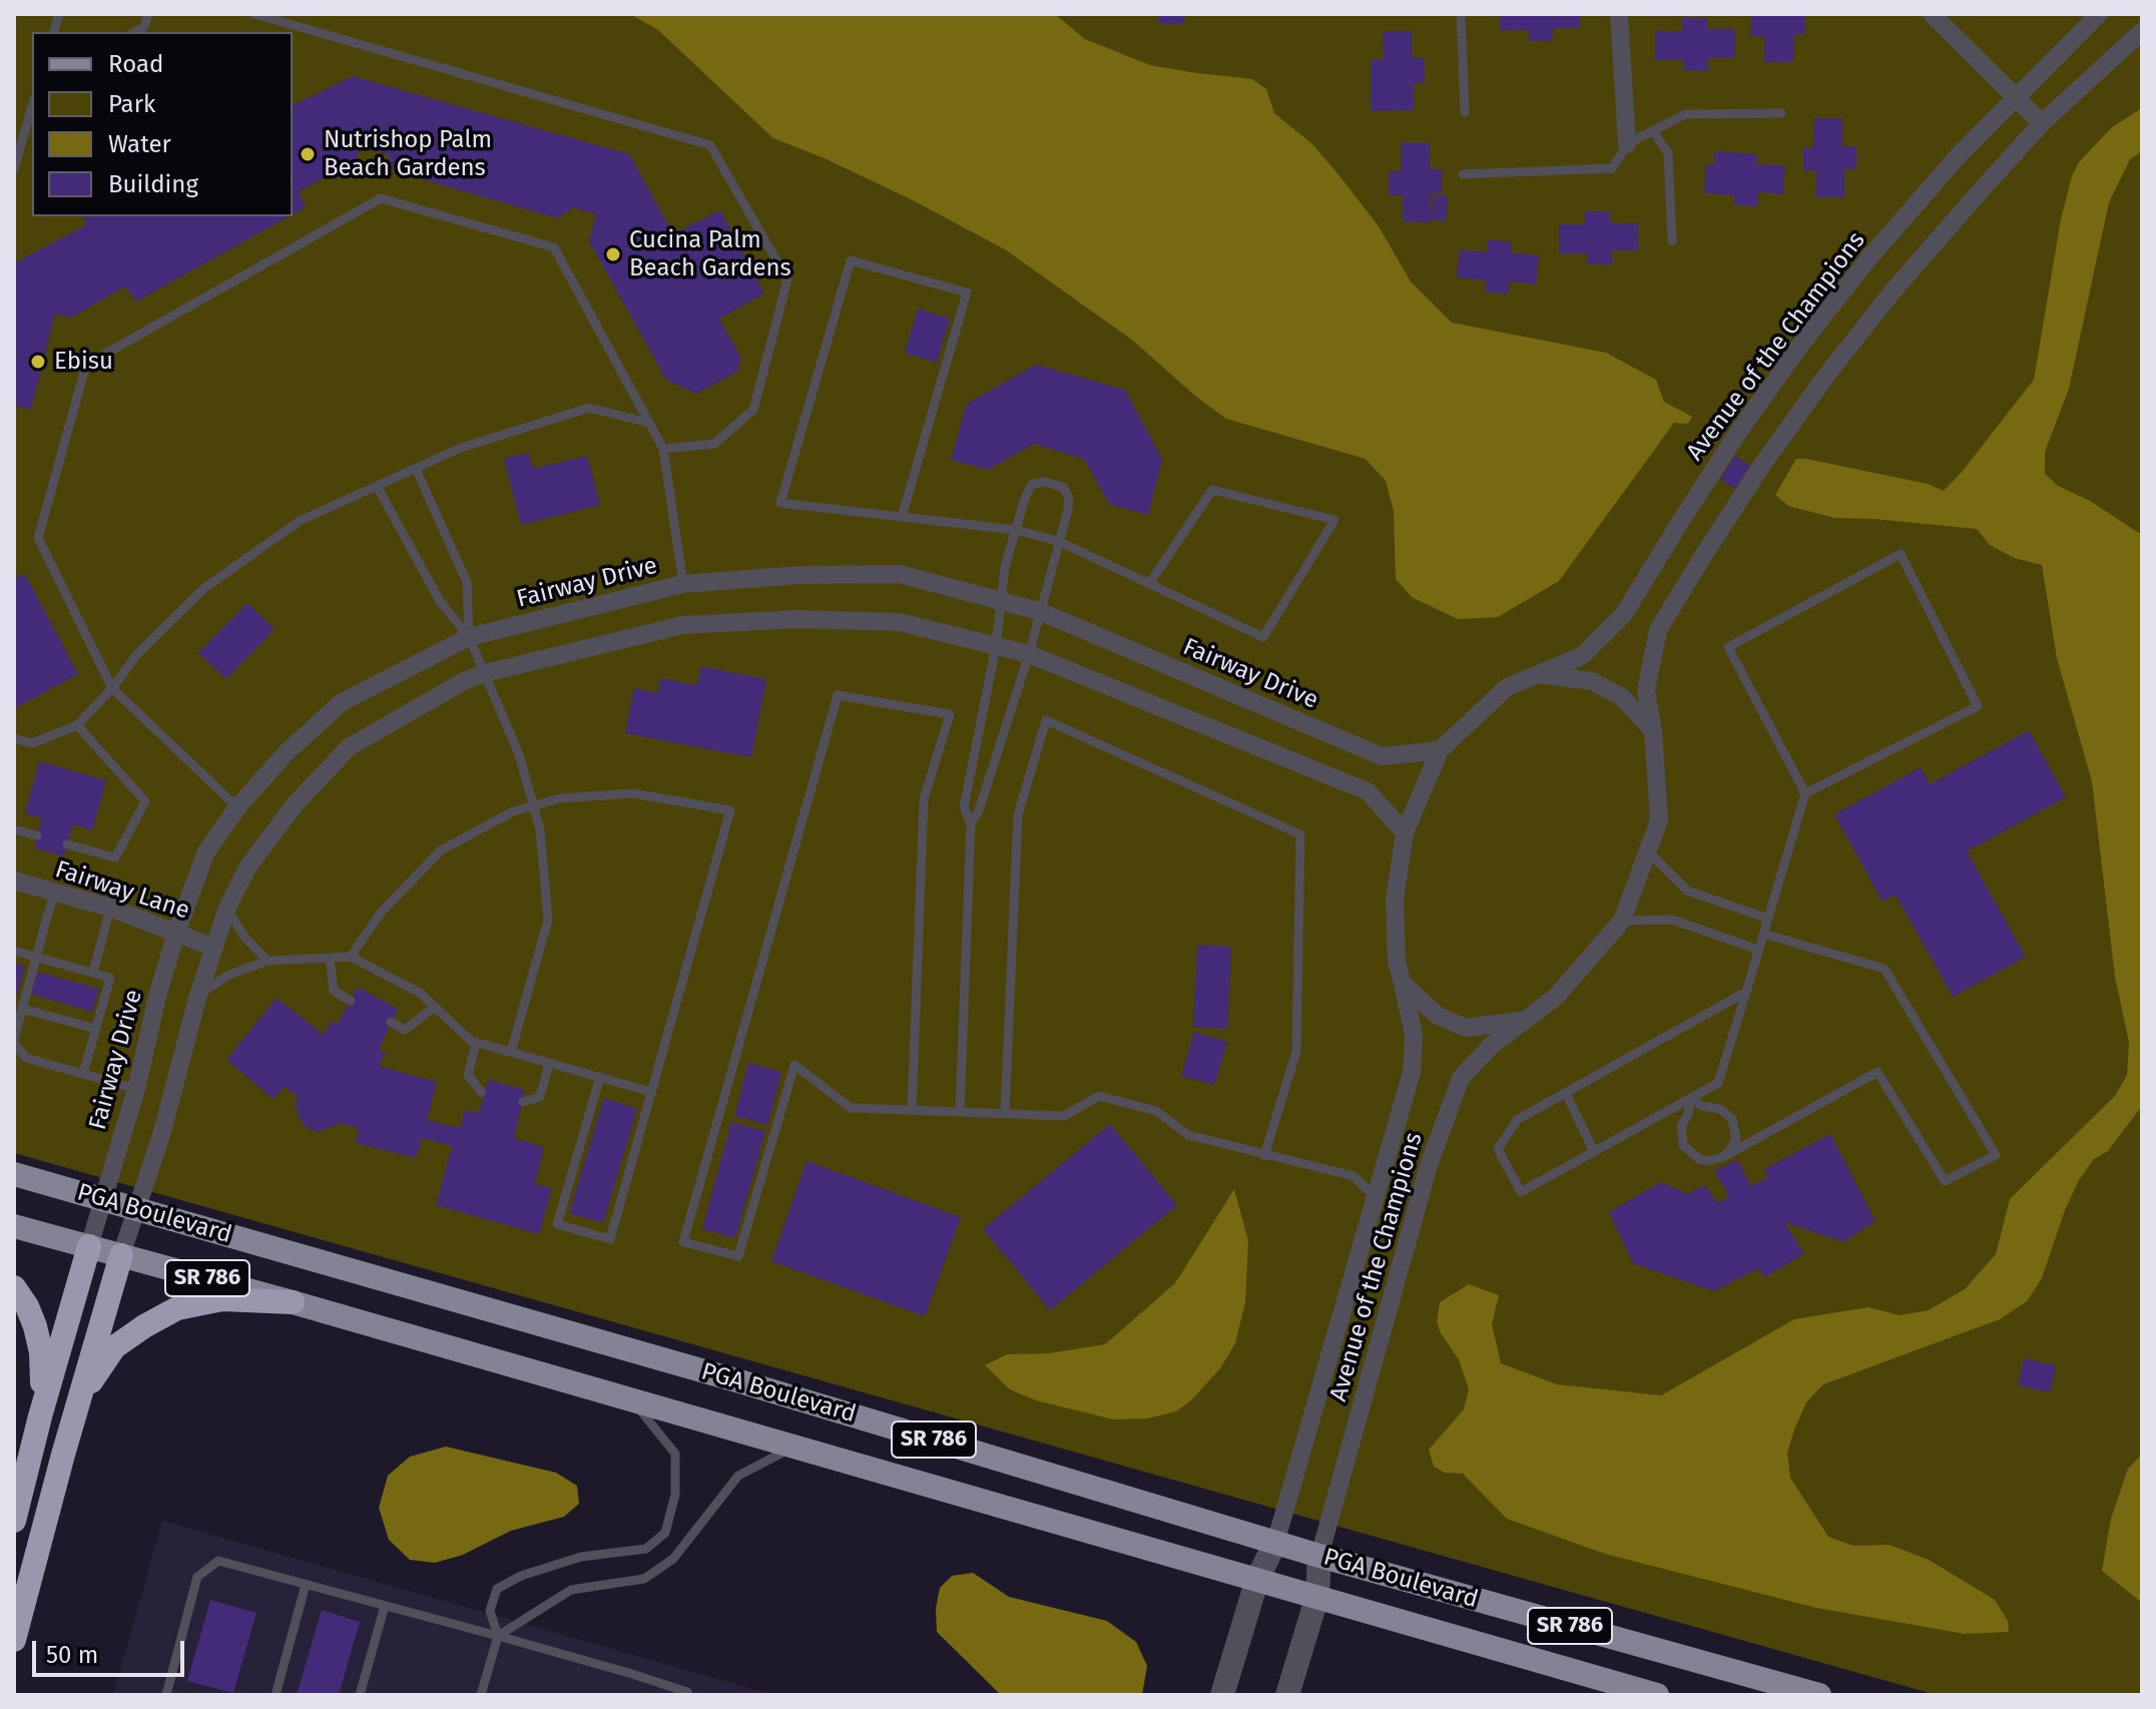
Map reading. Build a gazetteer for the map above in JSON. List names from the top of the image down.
{
  "streets": {
    "main road": ["PGA Boulevard", "SR 786"],
    "street": ["Avenue of the Champions", "Fairway Drive", "Fairway Lane"]
  },
  "crossings": [
    ["Avenue of the Champions", "Fairway Drive"],
    ["Avenue of the Champions", "PGA Boulevard"],
    ["Fairway Drive", "Fairway Lane"],
    ["Fairway Drive", "PGA Boulevard"]
  ],
  "places": ["Nutrishop Palm Beach Gardens", "Cucina Palm Beach Gardens", "Ebisu"],
  "legend": [
    "Road",
    "Park",
    "Water",
    "Building"
  ],
  "scale_bar": "50 m"
}
